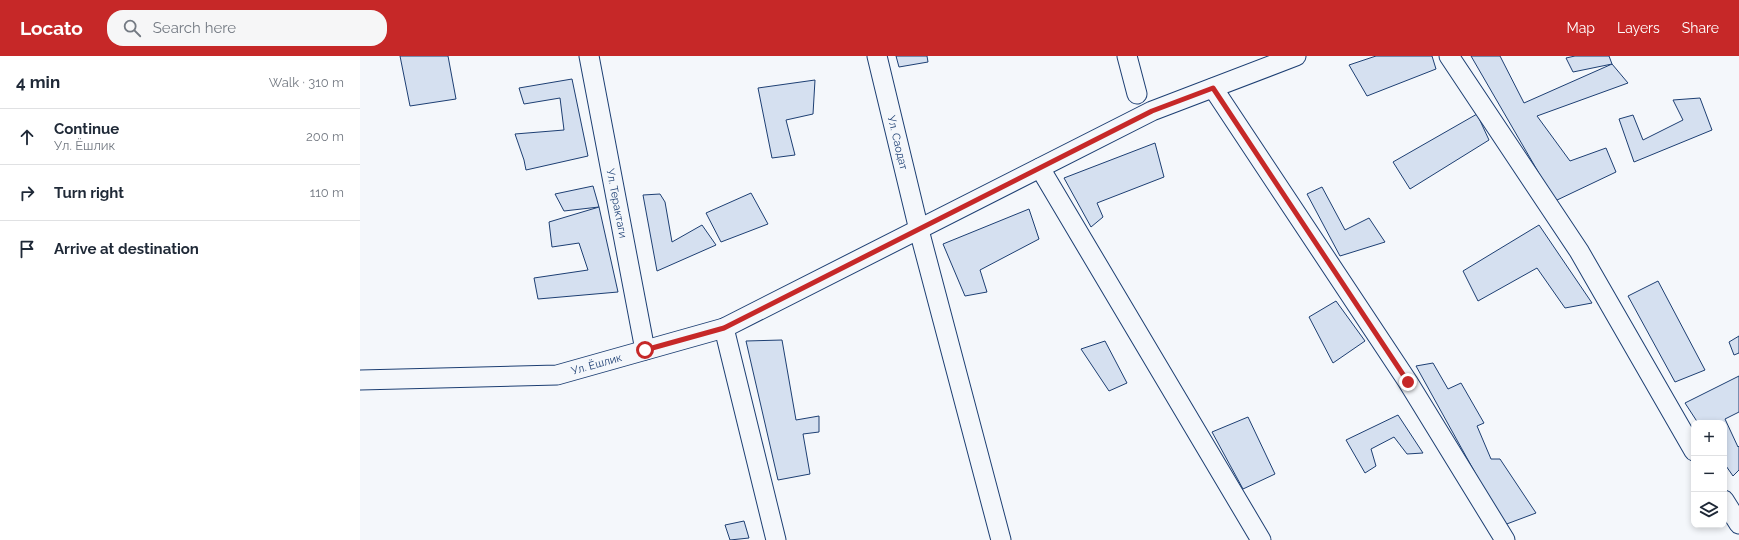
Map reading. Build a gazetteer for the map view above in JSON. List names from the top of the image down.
{
  "streets": {
    "street": ["Ул. Саодат", "Ул. Терактаги", "Ул. Ёшлик"]
  },
  "crossings": [
    ["Ул. Саодат", "Ул. Ёшлик"],
    ["Ул. Терактаги", "Ул. Ёшлик"]
  ],
  "page": {
    "header": "Locato",
    "search": "Search here",
    "nav": ["Map", "Layers", "Share"],
    "heading": ["4 min", "Walk · 310 m"],
    "list": [
      ["Continue", "Ул. Ёшлик", "200 m"],
      ["Turn right", "110 m"],
      "Arrive at destination"
    ],
    "map_buttons": ["+", "−"]
  }
}
